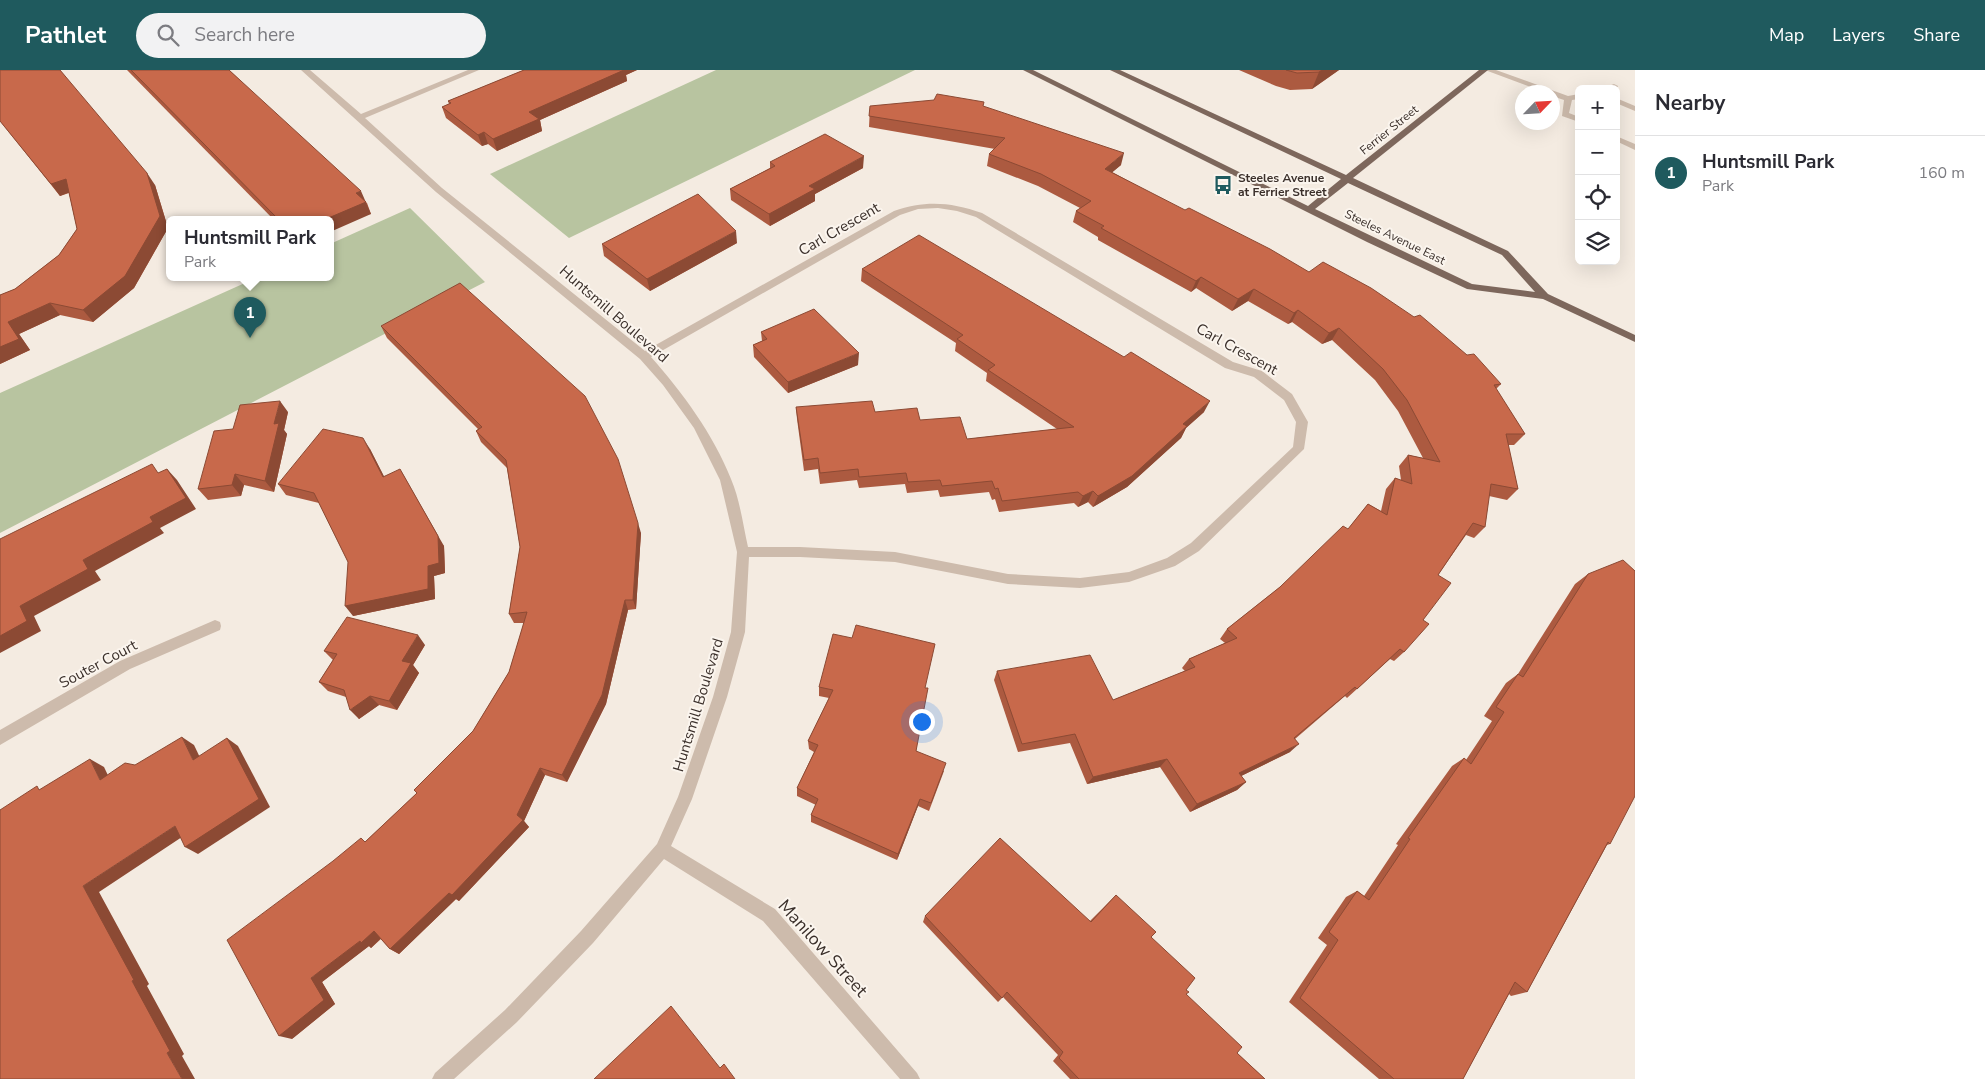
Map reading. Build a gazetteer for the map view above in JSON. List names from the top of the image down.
{
  "streets": {
    "main road": ["Ferrier Street", "Steeles Avenue East"],
    "street": [
      "Carl Crescent",
      "Huntsmill Boulevard",
      "Souter Court",
      "Manilow Street"
    ]
  },
  "crossings": [
    ["Ferrier Street", "Steeles Avenue East"],
    ["Carl Crescent", "Huntsmill Boulevard"],
    ["Huntsmill Boulevard", "Manilow Street"]
  ],
  "places": {
    "bus stop": ["Steeles Avenue at Ferrier Street"]
  },
  "north": "top right",
  "page": {
    "header": "Pathlet",
    "search": "Search here",
    "nav": ["Map", "Layers", "Share"],
    "heading": "Nearby",
    "map_buttons": ["+", "−"],
    "list": [
      {
        "mark": "1",
        "name": "Huntsmill Park",
        "note": "Park",
        "value": "160 m"
      }
    ],
    "popup": ["Huntsmill Park", "Park"],
    "pins": "1"
  }
}
